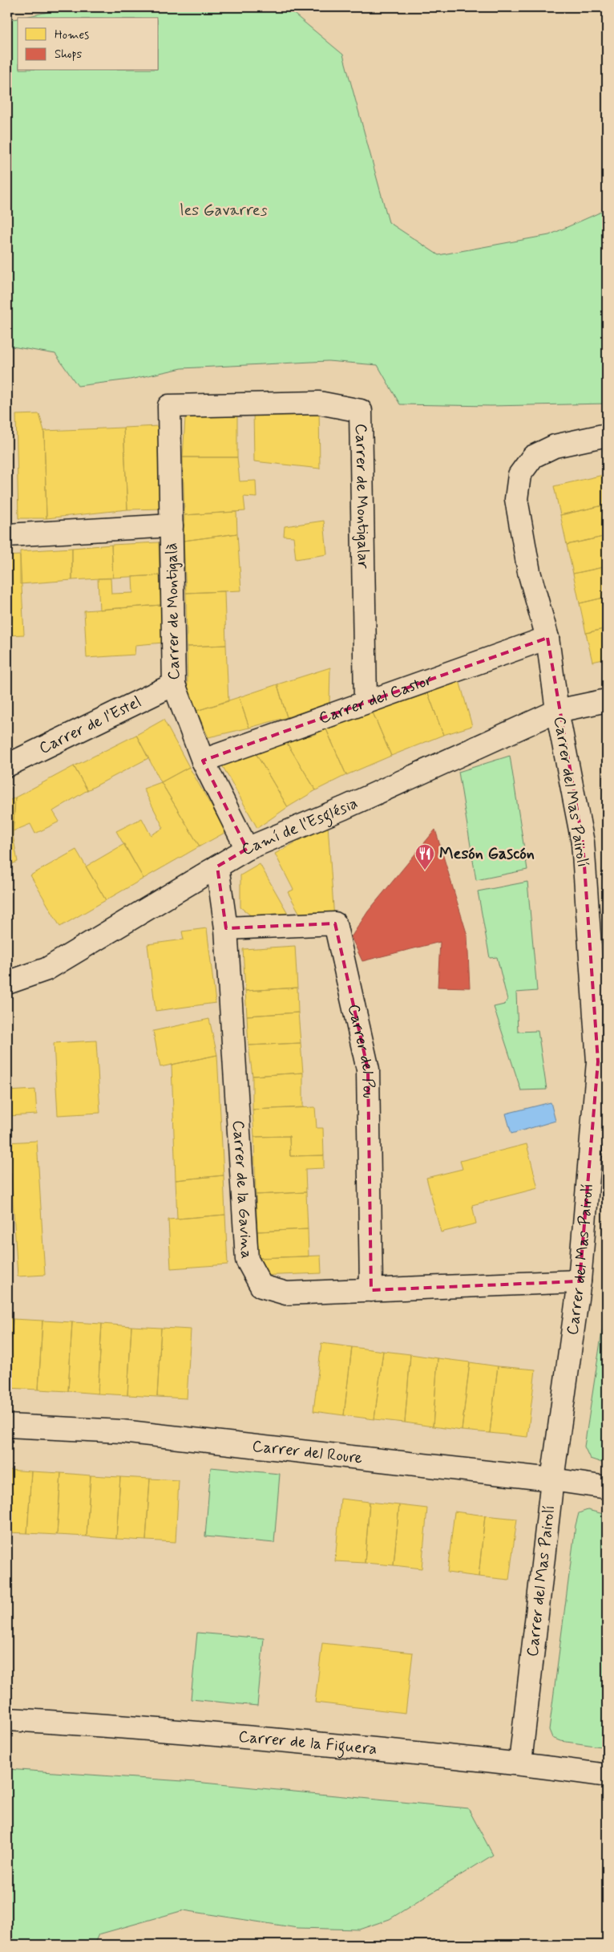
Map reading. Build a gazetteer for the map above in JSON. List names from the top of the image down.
{
  "streets": {
    "street": [
      "Carrer de Montigalar",
      "Carrer de Montigalà",
      "Carrer del Castor",
      "Carrer de l'Estel",
      "Carrer del Mas Pairolí",
      "Camí de l'Església",
      "Carrer del Pou",
      "Carrer de la Gavina",
      "Carrer del Roure",
      "Carrer de la Figuera"
    ]
  },
  "crossings": [
    ["Carrer de Montigalar", "Carrer de Montigalà"],
    ["Carrer de Montigalar", "Carrer del Castor"],
    ["Carrer de Montigalà", "Carrer del Castor"],
    ["Carrer de Montigalà", "Carrer de l'Estel"],
    ["Carrer de Montigalà", "Camí de l'Església"],
    ["Carrer del Castor", "Carrer del Mas Pairolí"],
    ["Carrer del Mas Pairolí", "Camí de l'Església"],
    ["Carrer del Mas Pairolí", "Carrer de la Gavina"],
    ["Carrer del Mas Pairolí", "Carrer del Roure"],
    ["Carrer del Mas Pairolí", "Carrer de la Figuera"],
    ["Camí de l'Església", "Carrer de la Gavina"],
    ["Carrer del Pou", "Carrer de la Gavina"]
  ],
  "parks": ["les Gavarres"],
  "places": {
    "restaurant": ["Mesón Gascón"]
  },
  "legend": ["Homes", "Shops"]
}
